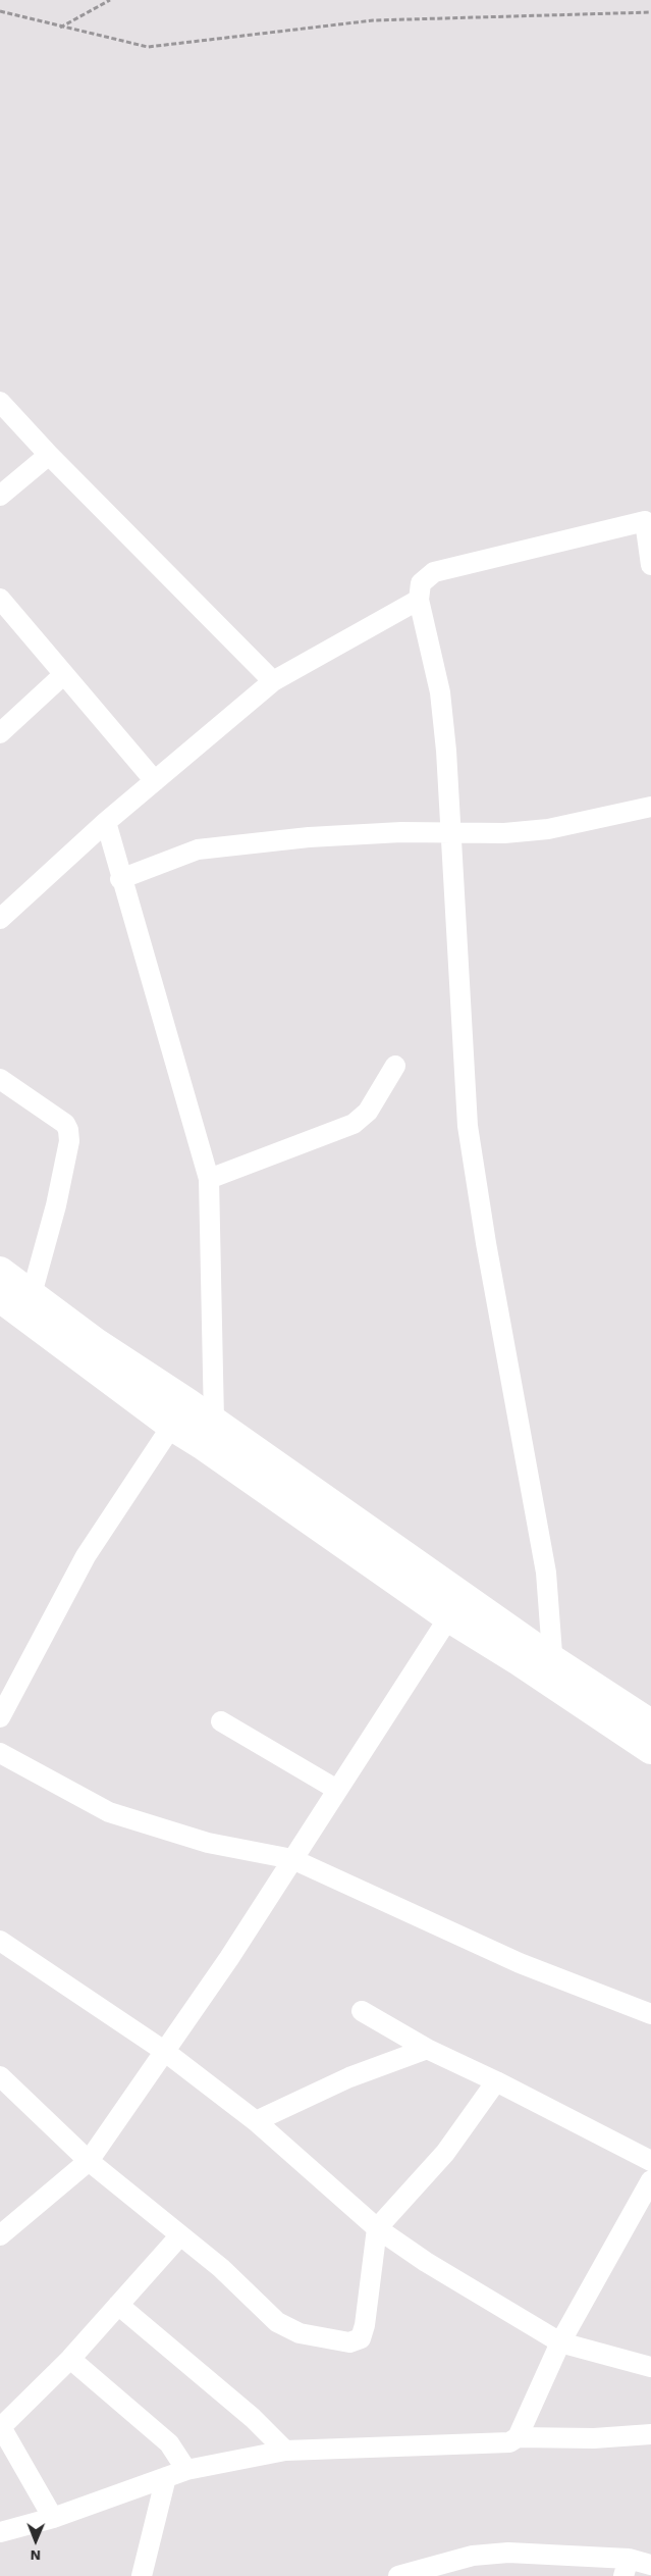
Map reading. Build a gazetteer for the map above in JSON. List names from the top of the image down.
{
  "north": "bottom"
}
